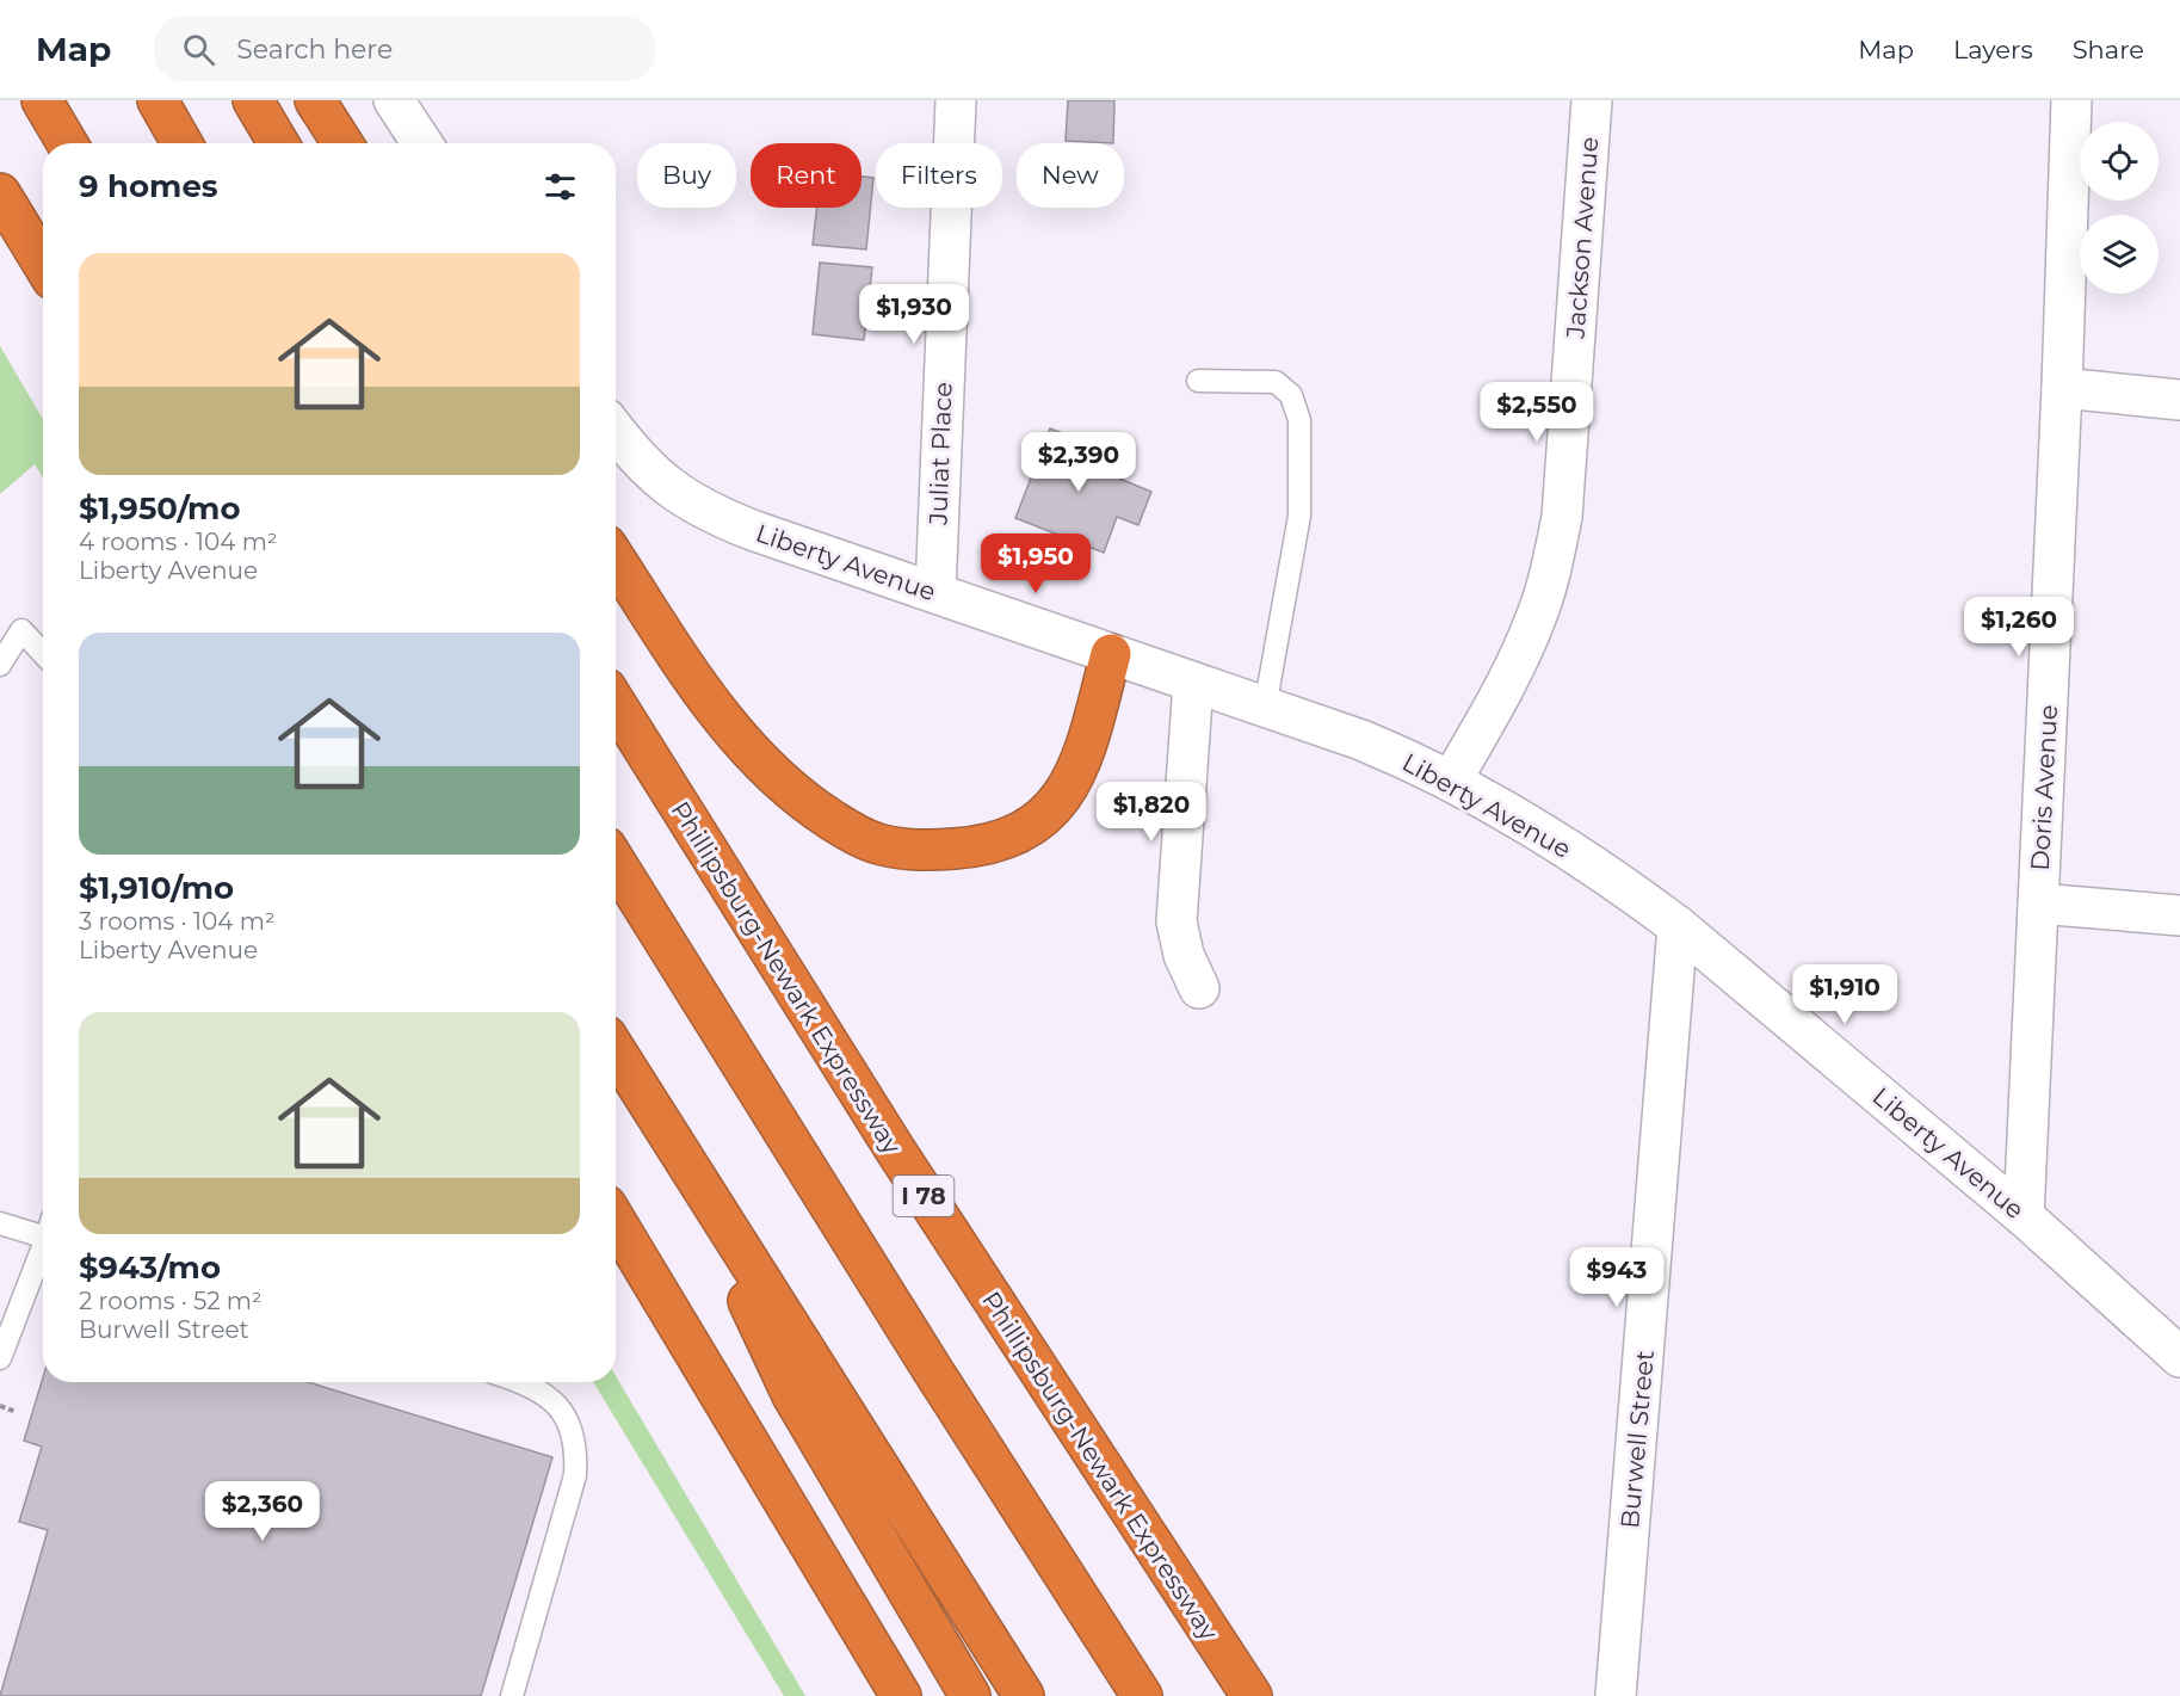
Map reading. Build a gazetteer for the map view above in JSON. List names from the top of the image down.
{
  "streets": {
    "highway": ["Phillipsburg-Newark Expressway", "I 78"],
    "street": [
      "Jackson Avenue",
      "Juliat Place",
      "Liberty Avenue",
      "Doris Avenue",
      "Burwell Street"
    ]
  },
  "crossings": [
    ["Jackson Avenue", "Liberty Avenue"],
    ["Juliat Place", "Liberty Avenue"],
    ["Liberty Avenue", "Doris Avenue"],
    ["Liberty Avenue", "Burwell Street"]
  ],
  "page": {
    "header": "Map",
    "search": "Search here",
    "nav": ["Map", "Layers", "Share"],
    "chip": [
      "Buy",
      "Rent",
      "Filters",
      "New"
    ],
    "heading": "9 homes",
    "list": [
      {
        "name": "$1,950/mo",
        "note": "4 rooms · 104 m² · Liberty Avenue"
      },
      {
        "name": "$1,910/mo",
        "note": "3 rooms · 104 m² · Liberty Avenue"
      },
      {
        "name": "$943/mo",
        "note": "2 rooms · 52 m² · Burwell Street"
      }
    ],
    "price": [
      "$1,930",
      "$2,550",
      "$2,390",
      "$1,950",
      "$1,260",
      "$1,820",
      "$1,910",
      "$943",
      "$2,360"
    ]
  }
}
